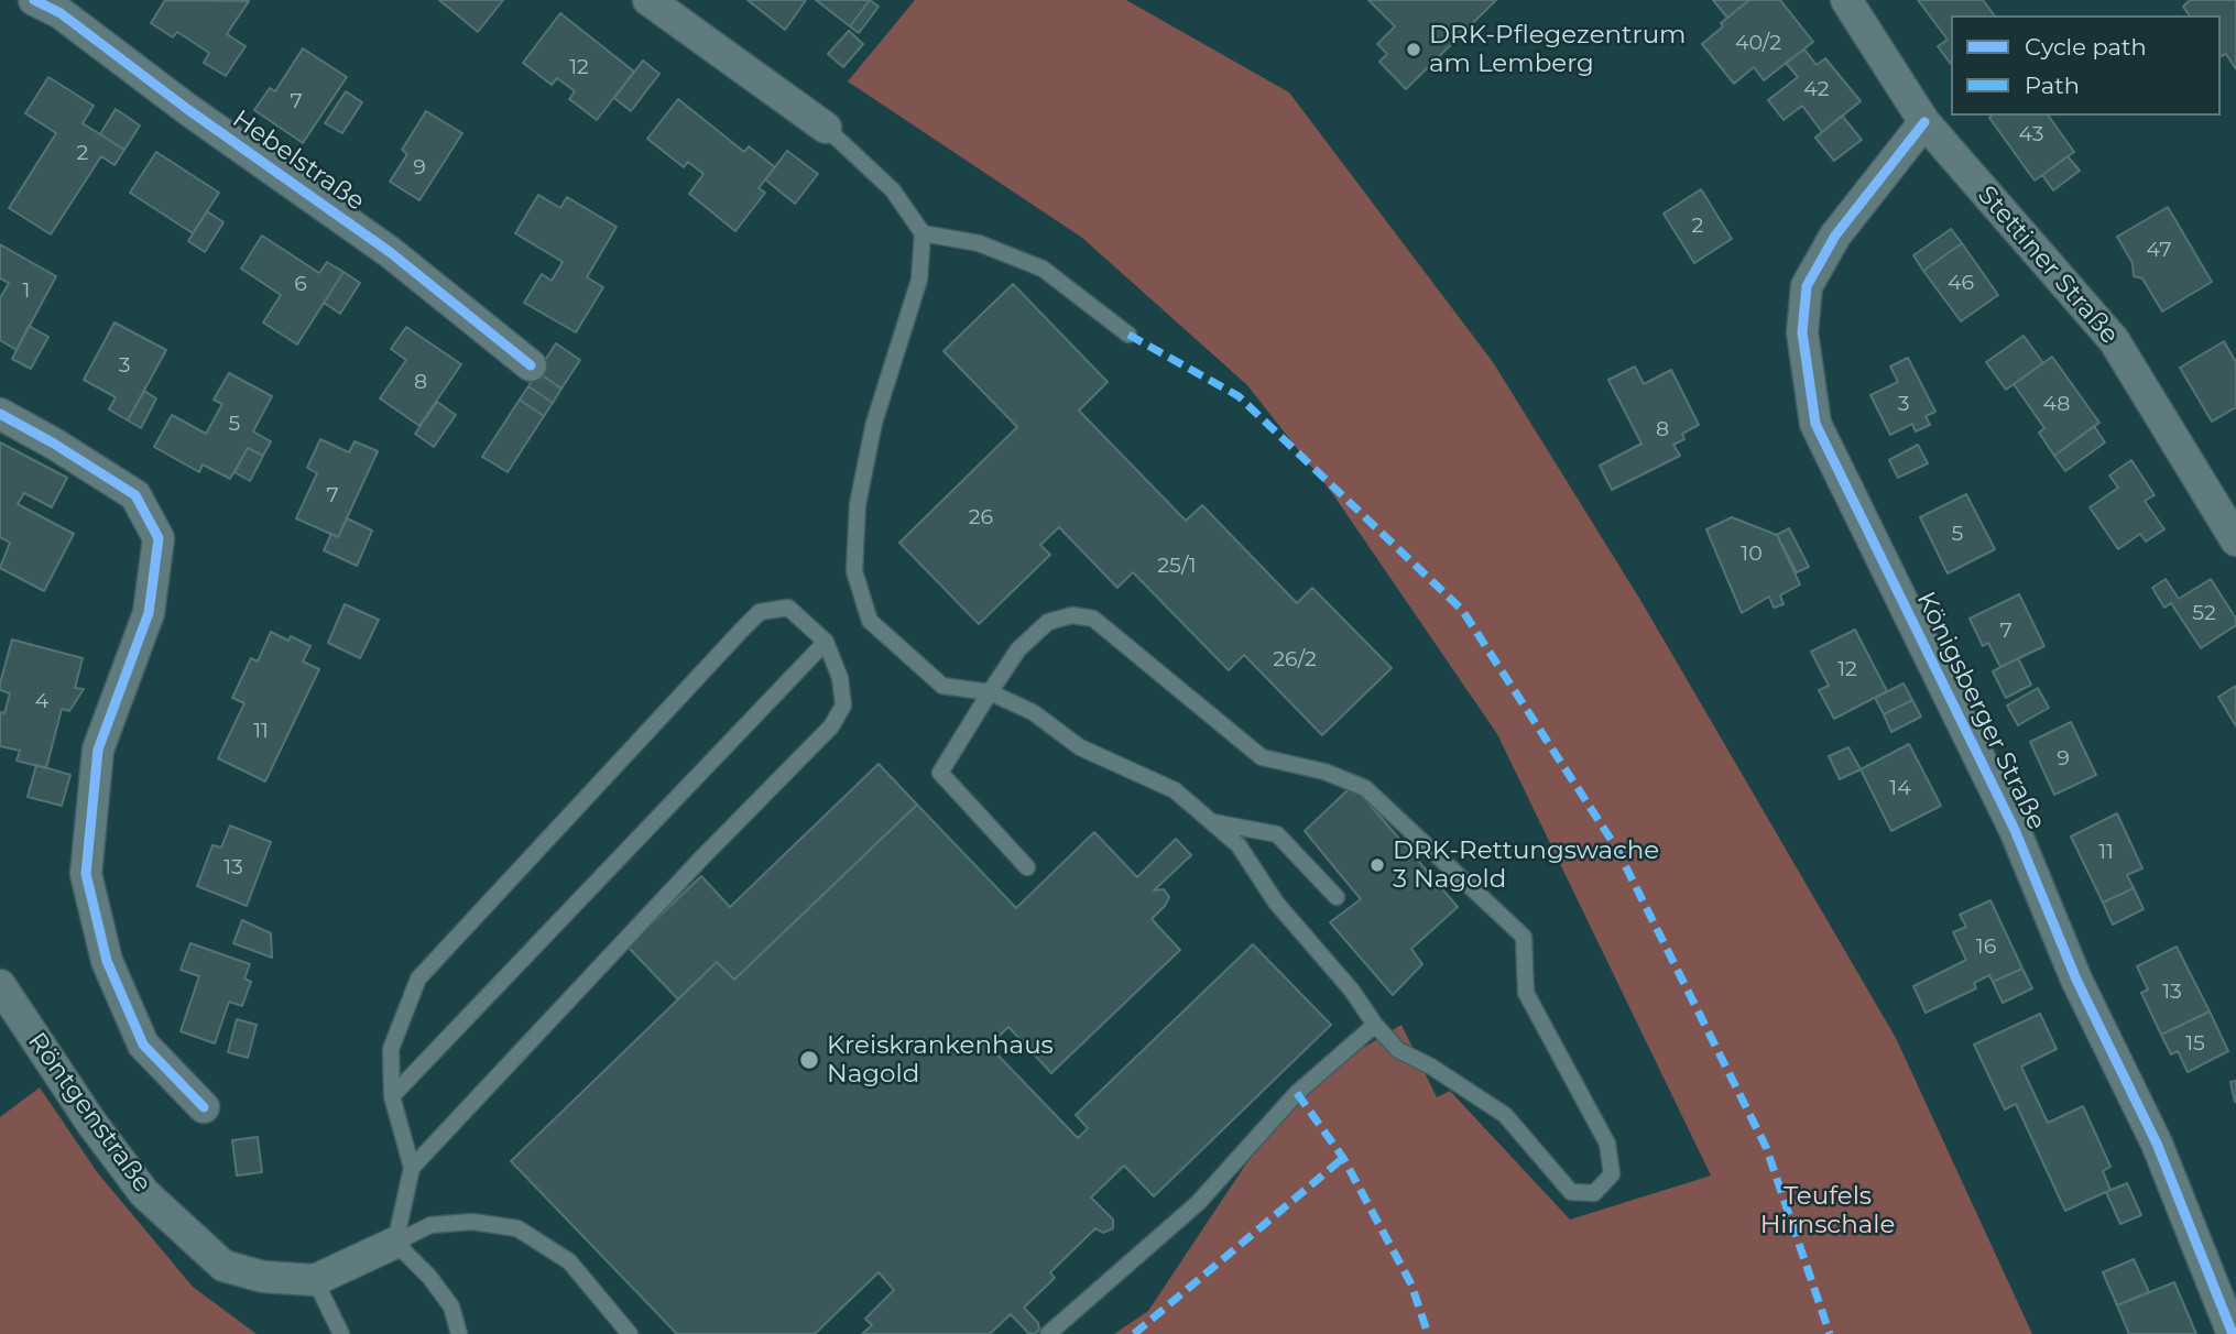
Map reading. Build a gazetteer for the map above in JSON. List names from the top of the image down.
{
  "streets": {
    "street": [
      "Hebelstraße",
      "Stettiner Straße",
      "Königsberger Straße",
      "Röntgenstraße"
    ]
  },
  "crossings": [
    ["Stettiner Straße", "Königsberger Straße"]
  ],
  "parks": ["Teufels Hirnschale"],
  "places": ["DRK-Pflegezentrum am Lemberg", "DRK-Rettungswache 3 Nagold", "Kreiskrankenhaus Nagold"],
  "house_numbers": [
    "40/2",
    "12",
    "42",
    "7",
    "43",
    "2",
    "9",
    "2",
    "47",
    "46",
    "6",
    "1",
    "3",
    "8",
    "3",
    "48",
    "5",
    "8",
    "7",
    "26",
    "5",
    "10",
    "25/1",
    "52",
    "7",
    "26/2",
    "12",
    "4",
    "11",
    "9",
    "14",
    "11",
    "13",
    "16",
    "13",
    "15"
  ],
  "legend": ["Cycle path", "Path"]
}
